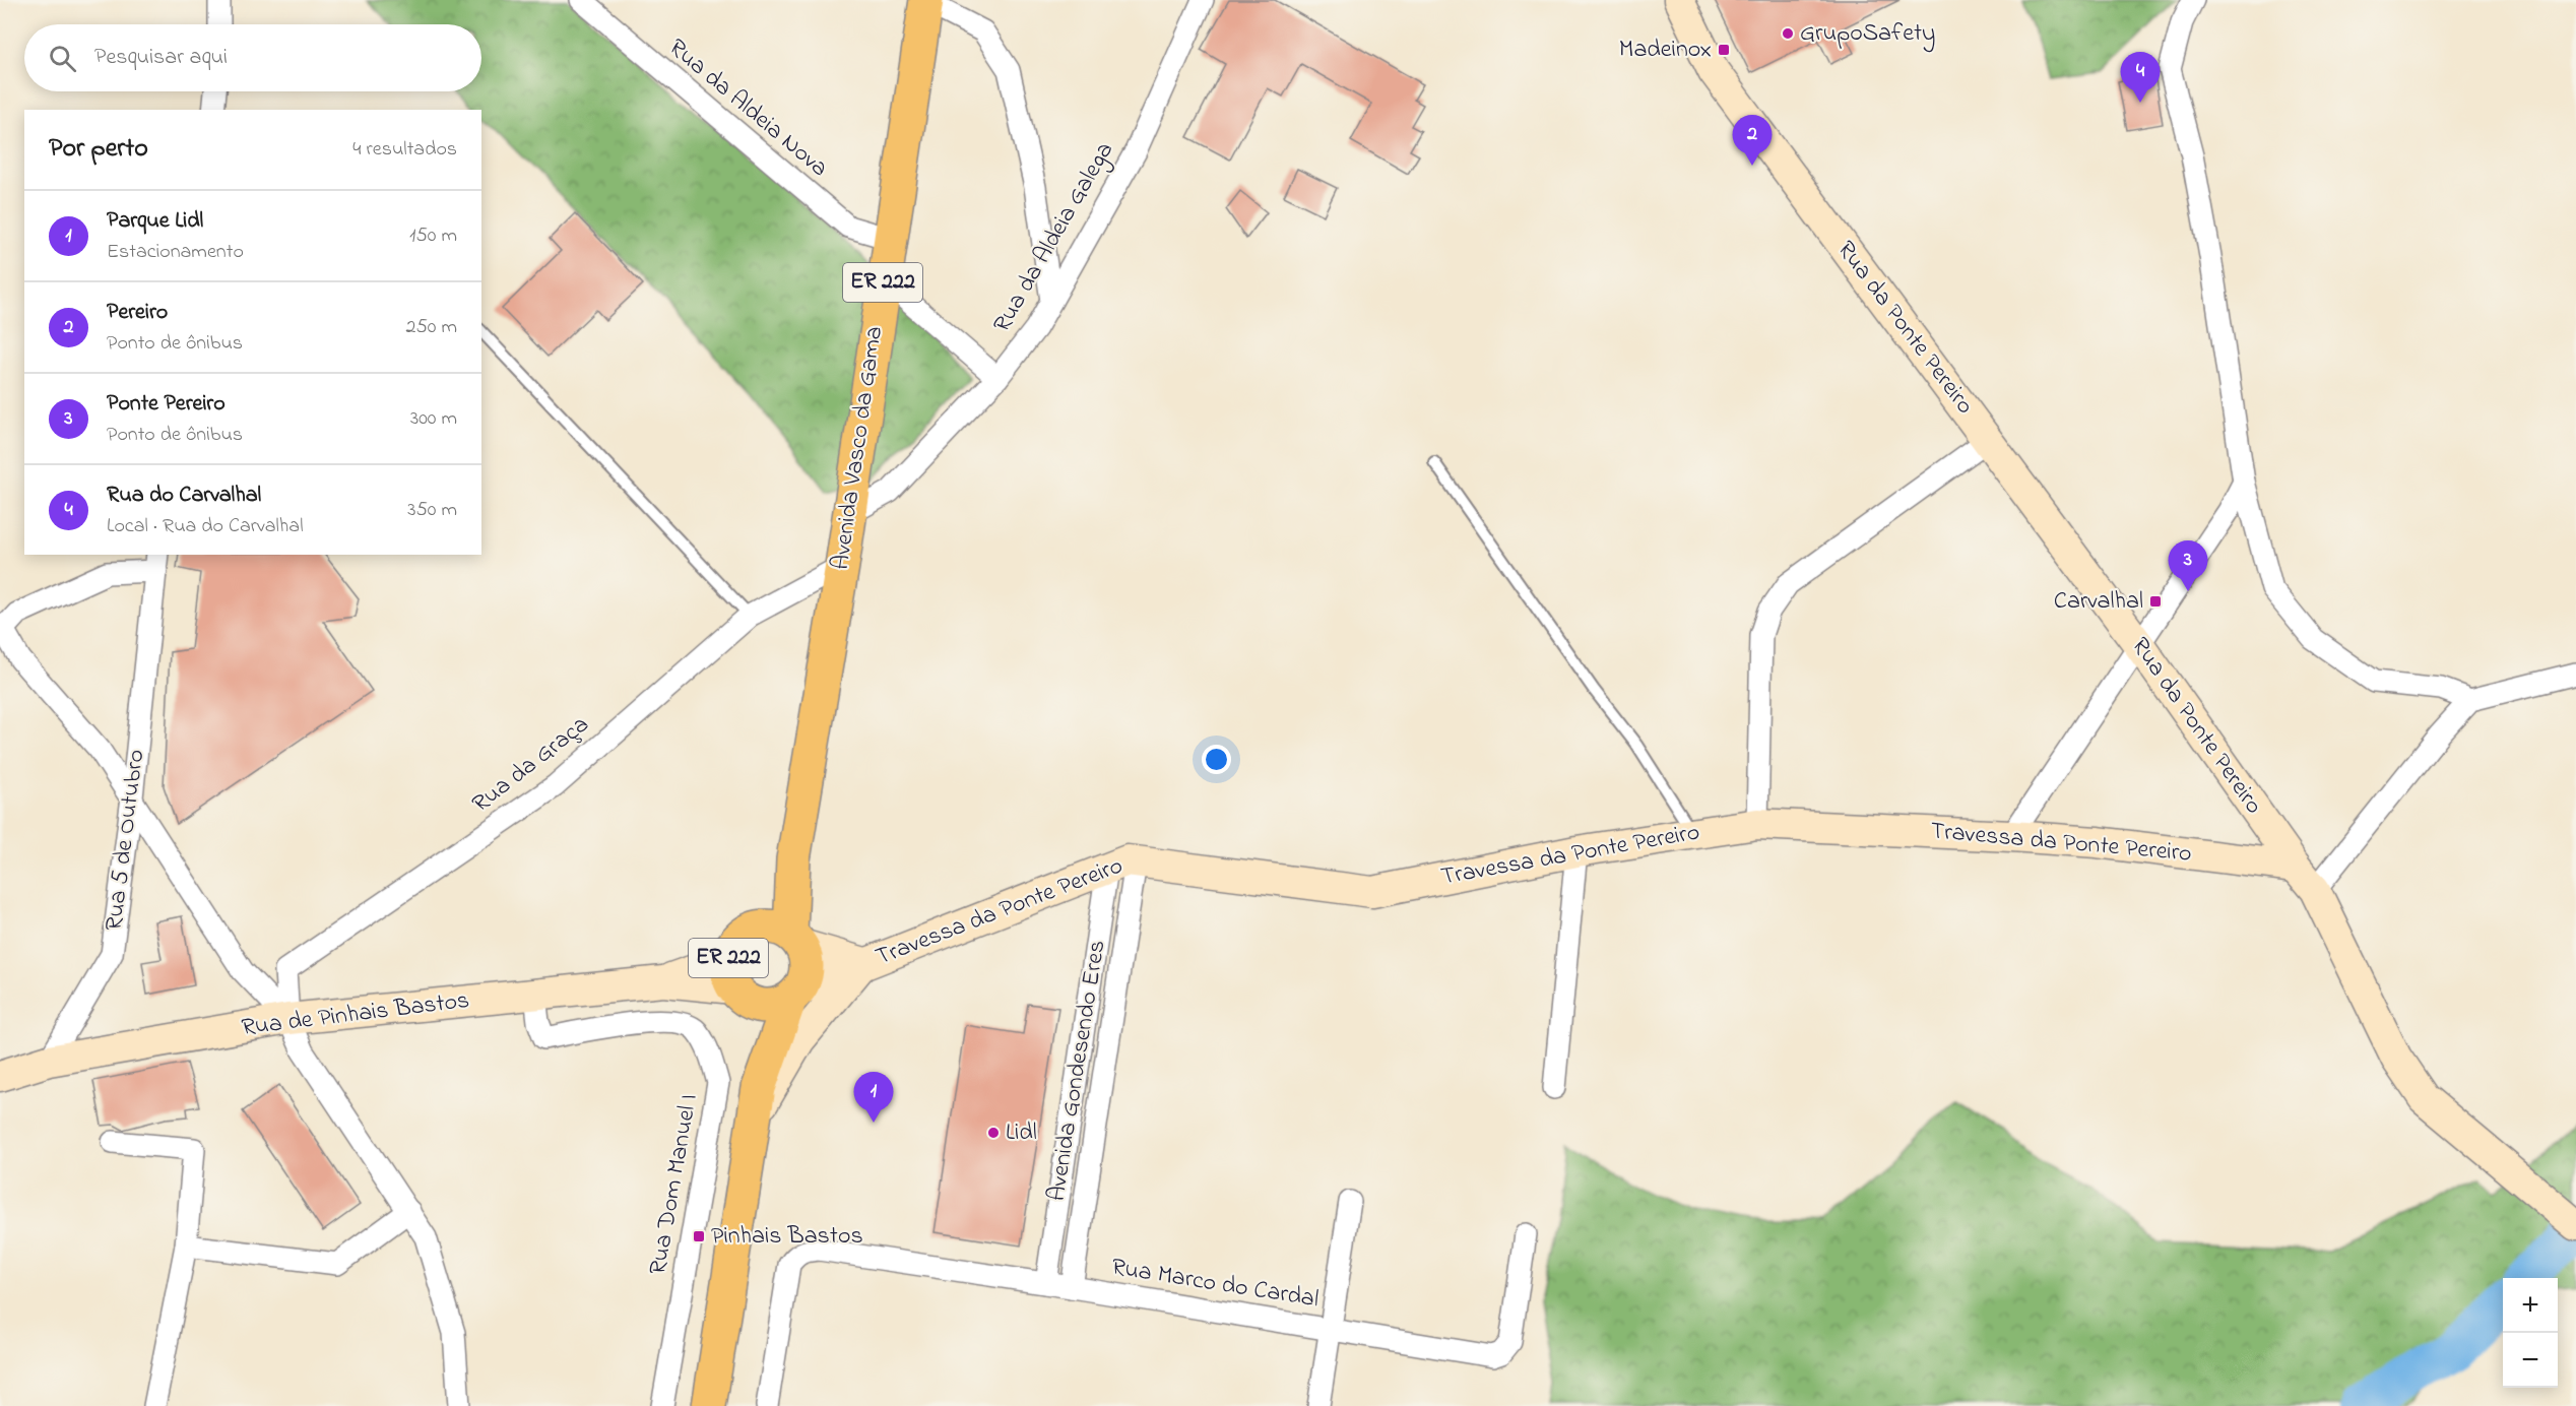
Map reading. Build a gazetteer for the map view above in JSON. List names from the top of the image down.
{
  "streets": {
    "main road": ["ER 222", "Avenida Vasco da Gama"],
    "street": [
      "Rua da Aldeia Nova",
      "Rua da Aldeia Galega",
      "Rua da Ponte Pereiro",
      "Rua da Graça",
      "Rua 5 de Outubro",
      "Travessa da Ponte Pereiro",
      "Rua de Pinhais Bastos",
      "Avenida Gondesendo Eres",
      "Rua Dom Manuel I",
      "Rua Marco do Cardal"
    ]
  },
  "crossings": [
    ["Rua da Aldeia Nova", "Avenida Vasco da Gama"],
    ["Rua da Aldeia Galega", "Avenida Vasco da Gama"],
    ["ER 222", "Avenida Vasco da Gama"],
    ["ER 222", "Travessa da Ponte Pereiro"],
    ["ER 222", "Rua de Pinhais Bastos"],
    ["Rua da Ponte Pereiro", "Travessa da Ponte Pereiro"],
    ["Avenida Vasco da Gama", "Rua da Graça"],
    ["Avenida Vasco da Gama", "Travessa da Ponte Pereiro"],
    ["Avenida Vasco da Gama", "Rua de Pinhais Bastos"],
    ["Rua da Graça", "Rua de Pinhais Bastos"],
    ["Rua 5 de Outubro", "Rua de Pinhais Bastos"],
    ["Travessa da Ponte Pereiro", "Rua de Pinhais Bastos"],
    ["Travessa da Ponte Pereiro", "Avenida Gondesendo Eres"],
    ["Rua de Pinhais Bastos", "Rua Dom Manuel I"],
    ["Avenida Gondesendo Eres", "Rua Marco do Cardal"]
  ],
  "places": {
    "other": ["GrupoSafety", "Lidl"],
    "transit": ["Madeinox", "Carvalhal", "Pinhais Bastos"]
  },
  "page": {
    "search": "Pesquisar aqui",
    "pins": [
      "4",
      "2",
      "3",
      "1"
    ],
    "heading": ["Por perto", "4 resultados"],
    "list": [
      {
        "mark": "1",
        "name": "Parque Lidl",
        "note": "Estacionamento",
        "value": "150 m"
      },
      {
        "mark": "2",
        "name": "Pereiro",
        "note": "Ponto de ônibus",
        "value": "250 m"
      },
      {
        "mark": "3",
        "name": "Ponte Pereiro",
        "note": "Ponto de ônibus",
        "value": "300 m"
      },
      {
        "mark": "4",
        "name": "Rua do Carvalhal",
        "note": "Local · Rua do Carvalhal",
        "value": "350 m"
      }
    ],
    "map_buttons": ["+", "−"]
  }
}
